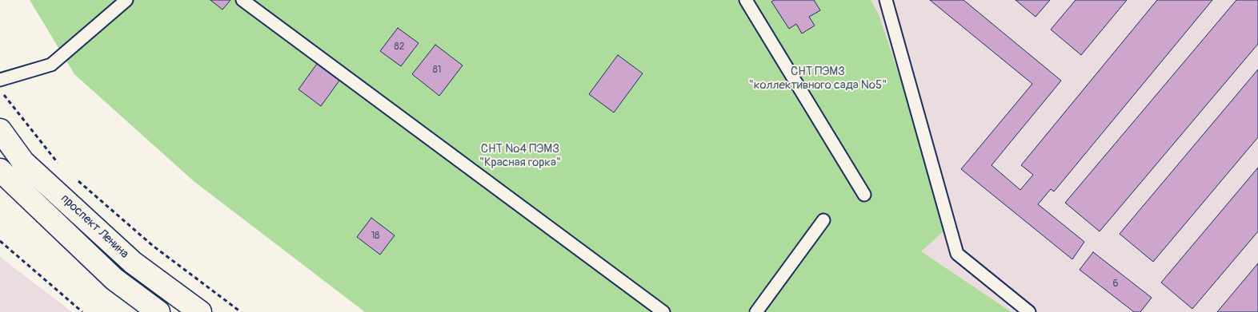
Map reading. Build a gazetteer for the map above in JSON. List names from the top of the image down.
{
  "streets": {
    "main road": ["проспект Ленина"]
  },
  "parks": ["СНТ ПЭМЗ \"коллективного сада №5\"", "СНТ №4 ПЭМЗ \"Красная горка\""],
  "house_numbers": [
    "82",
    "81",
    "18",
    "6"
  ]
}
